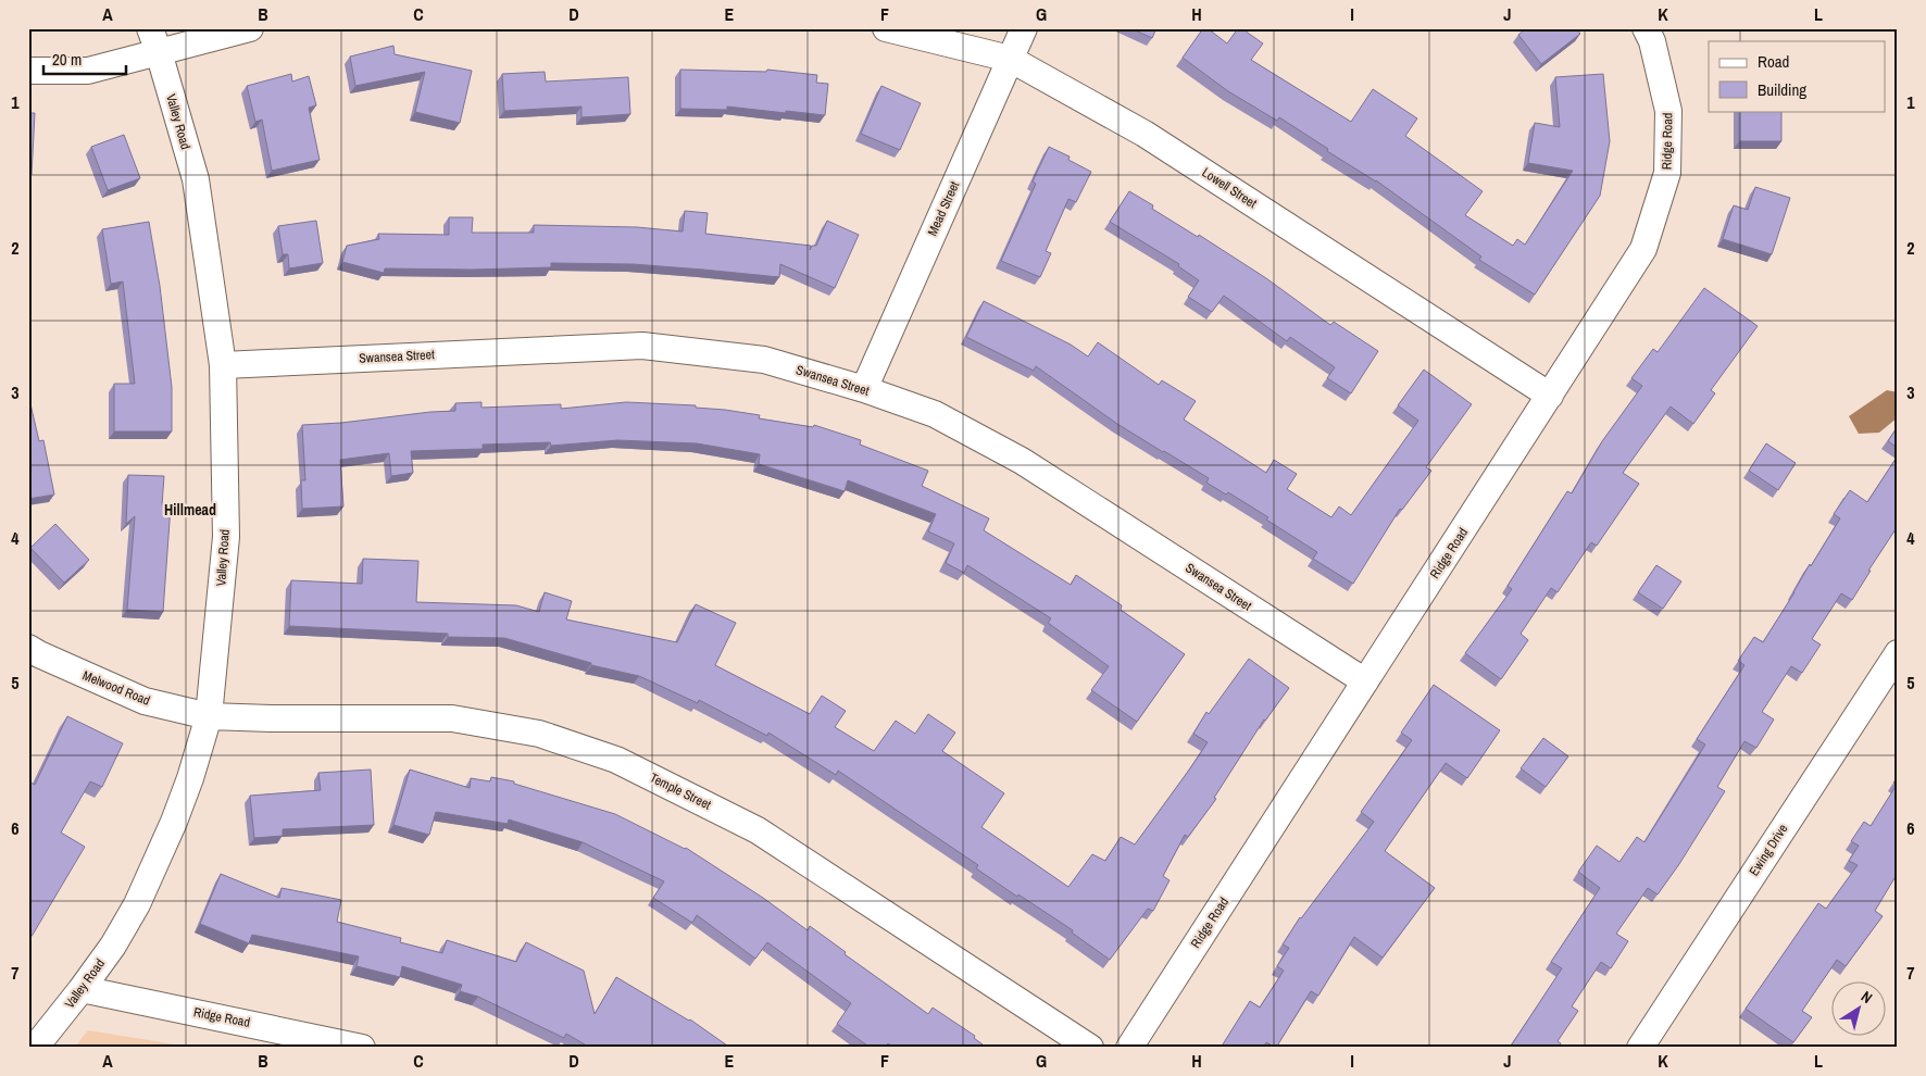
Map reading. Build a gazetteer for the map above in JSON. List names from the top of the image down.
{
  "streets": {
    "street": [
      "Valley Road",
      "Ridge Road",
      "Lowell Street",
      "Mead Street",
      "Swansea Street",
      "Melwood Road",
      "Temple Street",
      "Ewing Drive"
    ]
  },
  "crossings": [
    ["Valley Road", "Ridge Road"],
    ["Valley Road", "Swansea Street"],
    ["Valley Road", "Melwood Road"],
    ["Valley Road", "Temple Street"],
    ["Ridge Road", "Lowell Street"],
    ["Ridge Road", "Swansea Street"],
    ["Lowell Street", "Mead Street"],
    ["Mead Street", "Swansea Street"],
    ["Melwood Road", "Temple Street"]
  ],
  "districts": ["Hillmead"],
  "legend": ["Road", "Building"],
  "scale_bar": "20 m",
  "north": "top right",
  "grid": {
    "columns": [
      "A",
      "B",
      "C",
      "D",
      "E",
      "F",
      "G",
      "H",
      "I",
      "J",
      "K",
      "L"
    ],
    "rows": [
      "1",
      "2",
      "3",
      "4",
      "5",
      "6",
      "7"
    ]
  }
}
